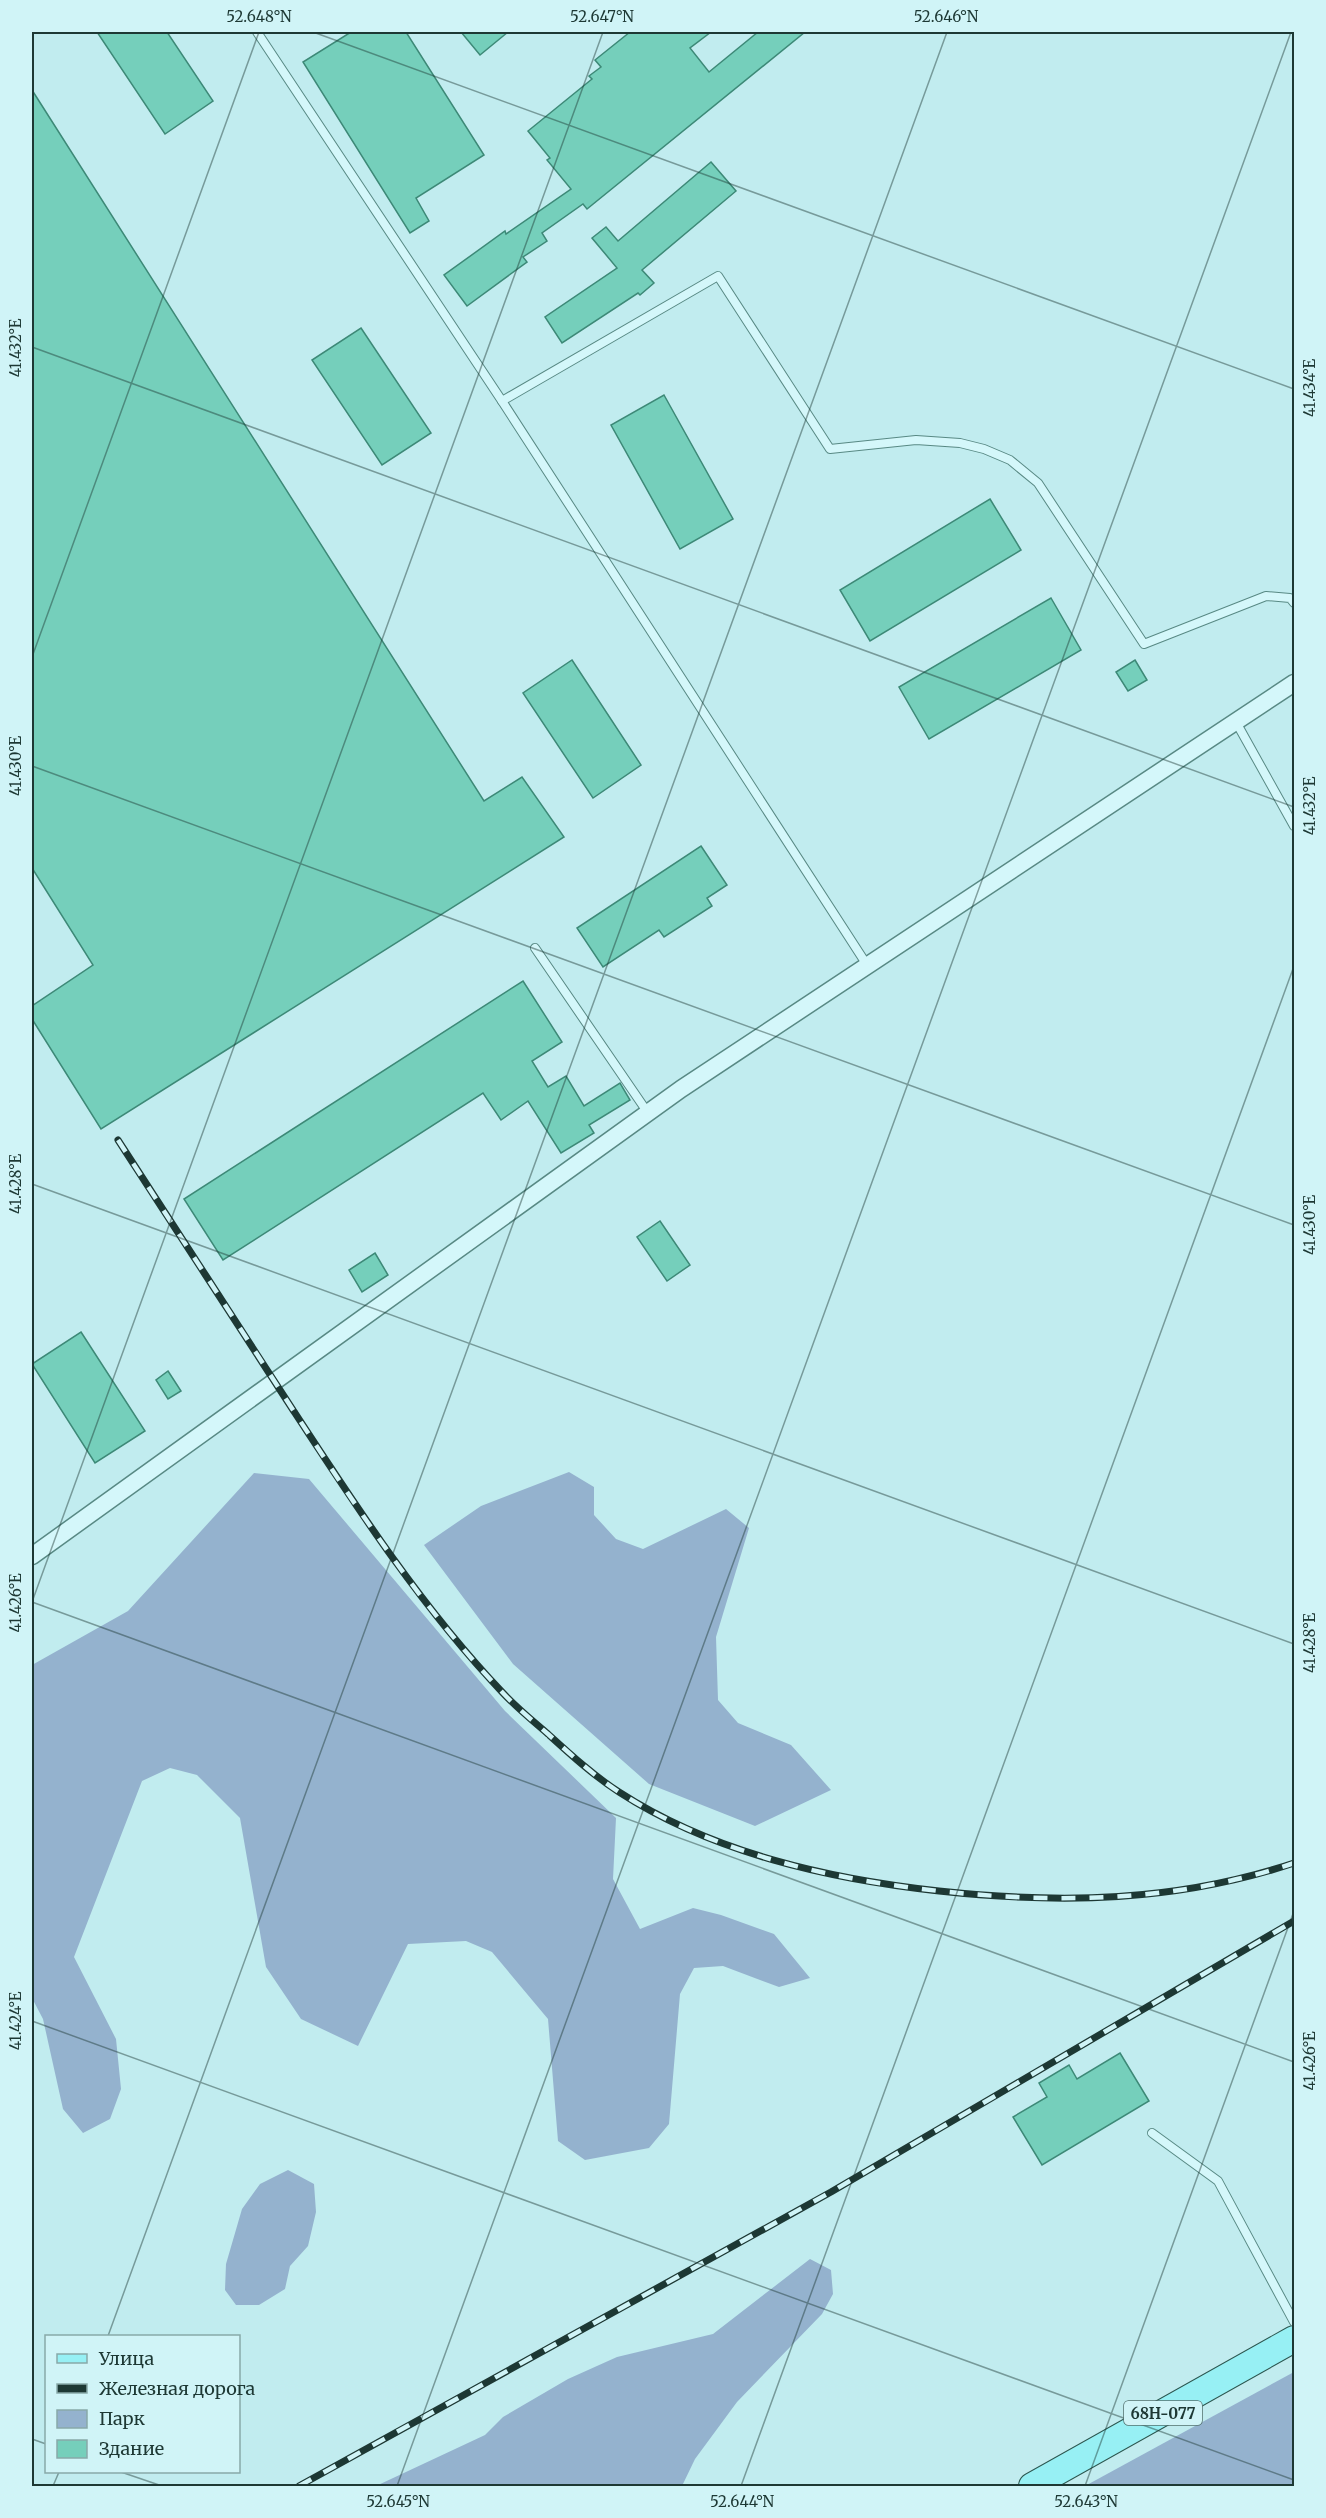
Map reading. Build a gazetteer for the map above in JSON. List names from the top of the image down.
{
  "streets": {
    "main road": ["68Н-077"]
  },
  "legend": [
    "Улица",
    "Железная дорога",
    "Парк",
    "Здание"
  ],
  "coordinates": [
    "52.648°N",
    "52.647°N",
    "52.646°N",
    "41.432°E",
    "41.434°E",
    "41.430°E",
    "41.428°E",
    "41.426°E",
    "41.424°E",
    "52.645°N",
    "52.644°N",
    "52.643°N"
  ]
}
